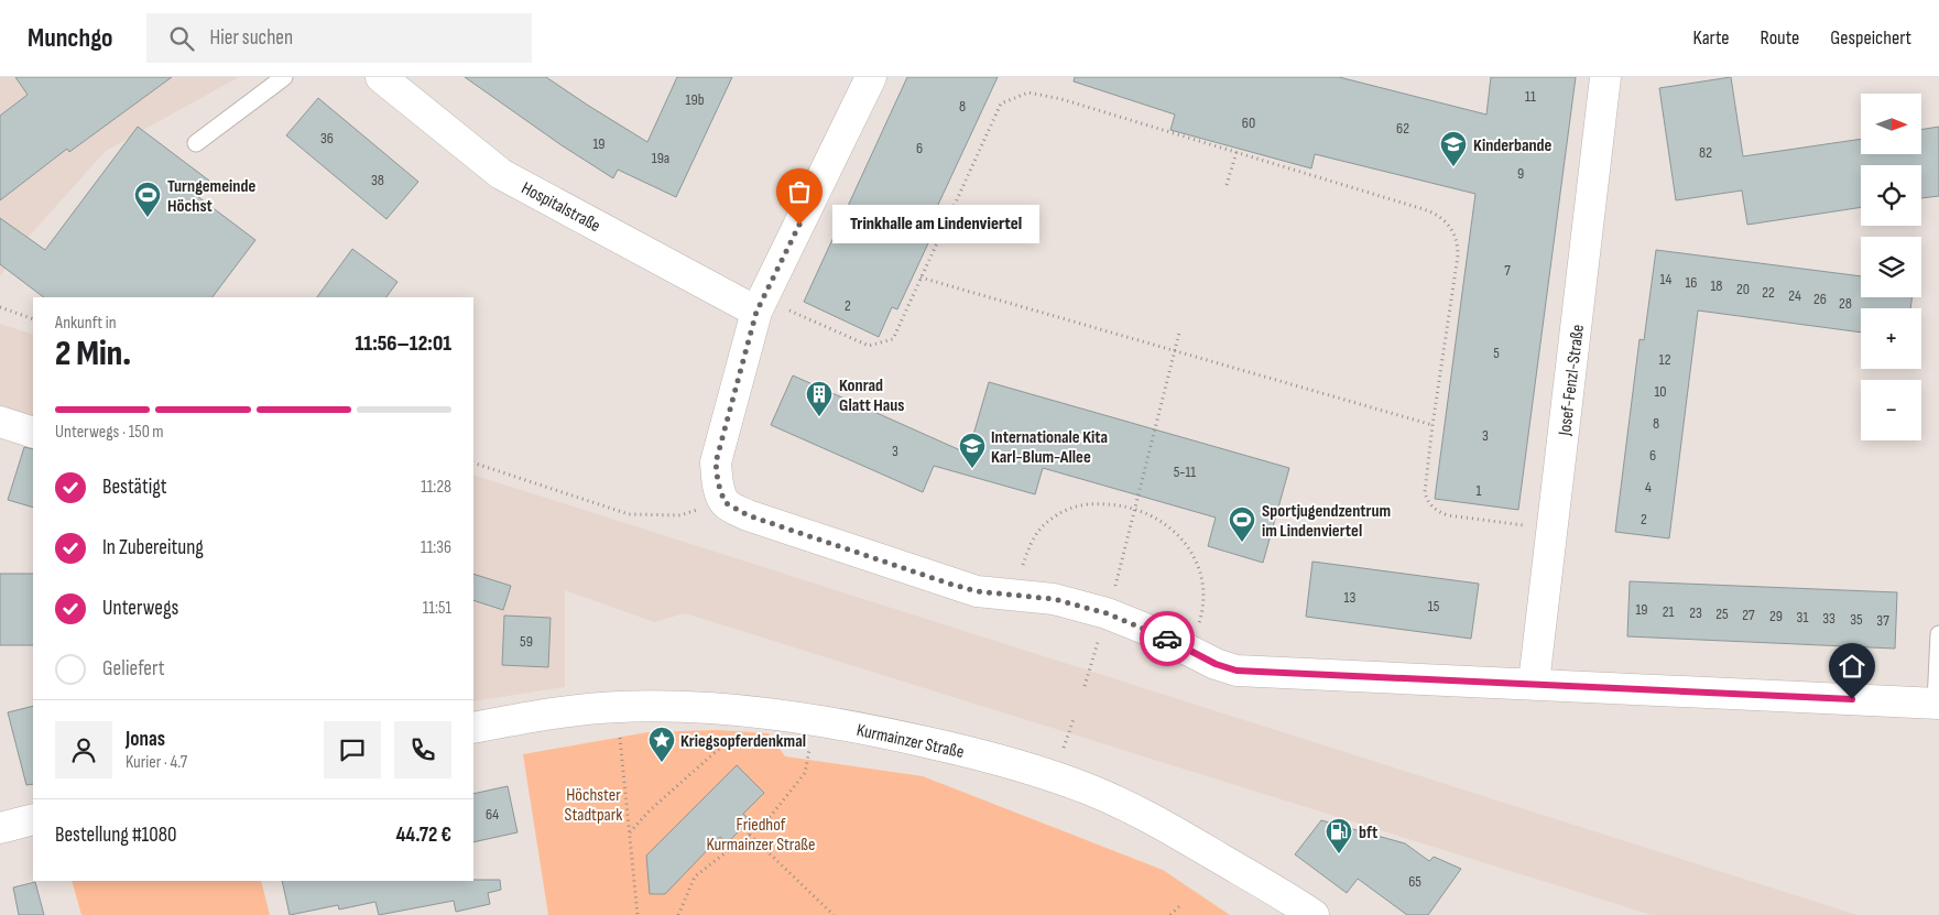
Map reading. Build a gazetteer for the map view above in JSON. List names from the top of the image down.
{
  "streets": {
    "street": ["Hospitalstraße", "Josef-Fenzl-Straße", "Kurmainzer Straße"]
  },
  "parks": ["Höchster Stadtpark", "Friedhof Kurmainzer Straße"],
  "places": {
    "school or university": ["Kinderbande", "Internationale Kita Karl-Blum-Allee"],
    "sports": ["Turngemeinde Höchst", "Sportjugendzentrum im Lindenviertel"],
    "other": ["Trinkhalle am Lindenviertel"],
    "building": ["Konrad Glatt Haus"],
    "place": ["Kriegsopferdenkmal"],
    "fuel station": ["bft"]
  },
  "house_numbers": [
    "11",
    "19b",
    "8",
    "60",
    "62",
    "36",
    "19",
    "6",
    "82",
    "19a",
    "9",
    "38",
    "7",
    "14",
    "16",
    "18",
    "20",
    "22",
    "24",
    "26",
    "28",
    "2",
    "5",
    "12",
    "10",
    "8",
    "3",
    "3",
    "6",
    "5-11",
    "4",
    "1",
    "2",
    "13",
    "15",
    "19",
    "21",
    "23",
    "25",
    "27",
    "29",
    "31",
    "33",
    "35",
    "37",
    "59",
    "64",
    "65"
  ],
  "north": "right",
  "page": {
    "header": "Munchgo",
    "search": "Hier suchen",
    "nav": ["Karte", "Route", "Gespeichert"],
    "map_buttons": ["+", "−"],
    "bubble": "Trinkhalle am Lindenviertel",
    "heading": ["2 Min.", "Ankunft in", "11:56–12:01"],
    "panel": [
      "Jonas",
      "Kurier · 4.7",
      "Bestellung #1080",
      "44.72 €"
    ],
    "bar": "Unterwegs · 150 m",
    "list": [
      ["Bestätigt", "11:28"],
      ["In Zubereitung", "11:36"],
      ["Unterwegs", "11:51"],
      "Geliefert"
    ]
  }
}
